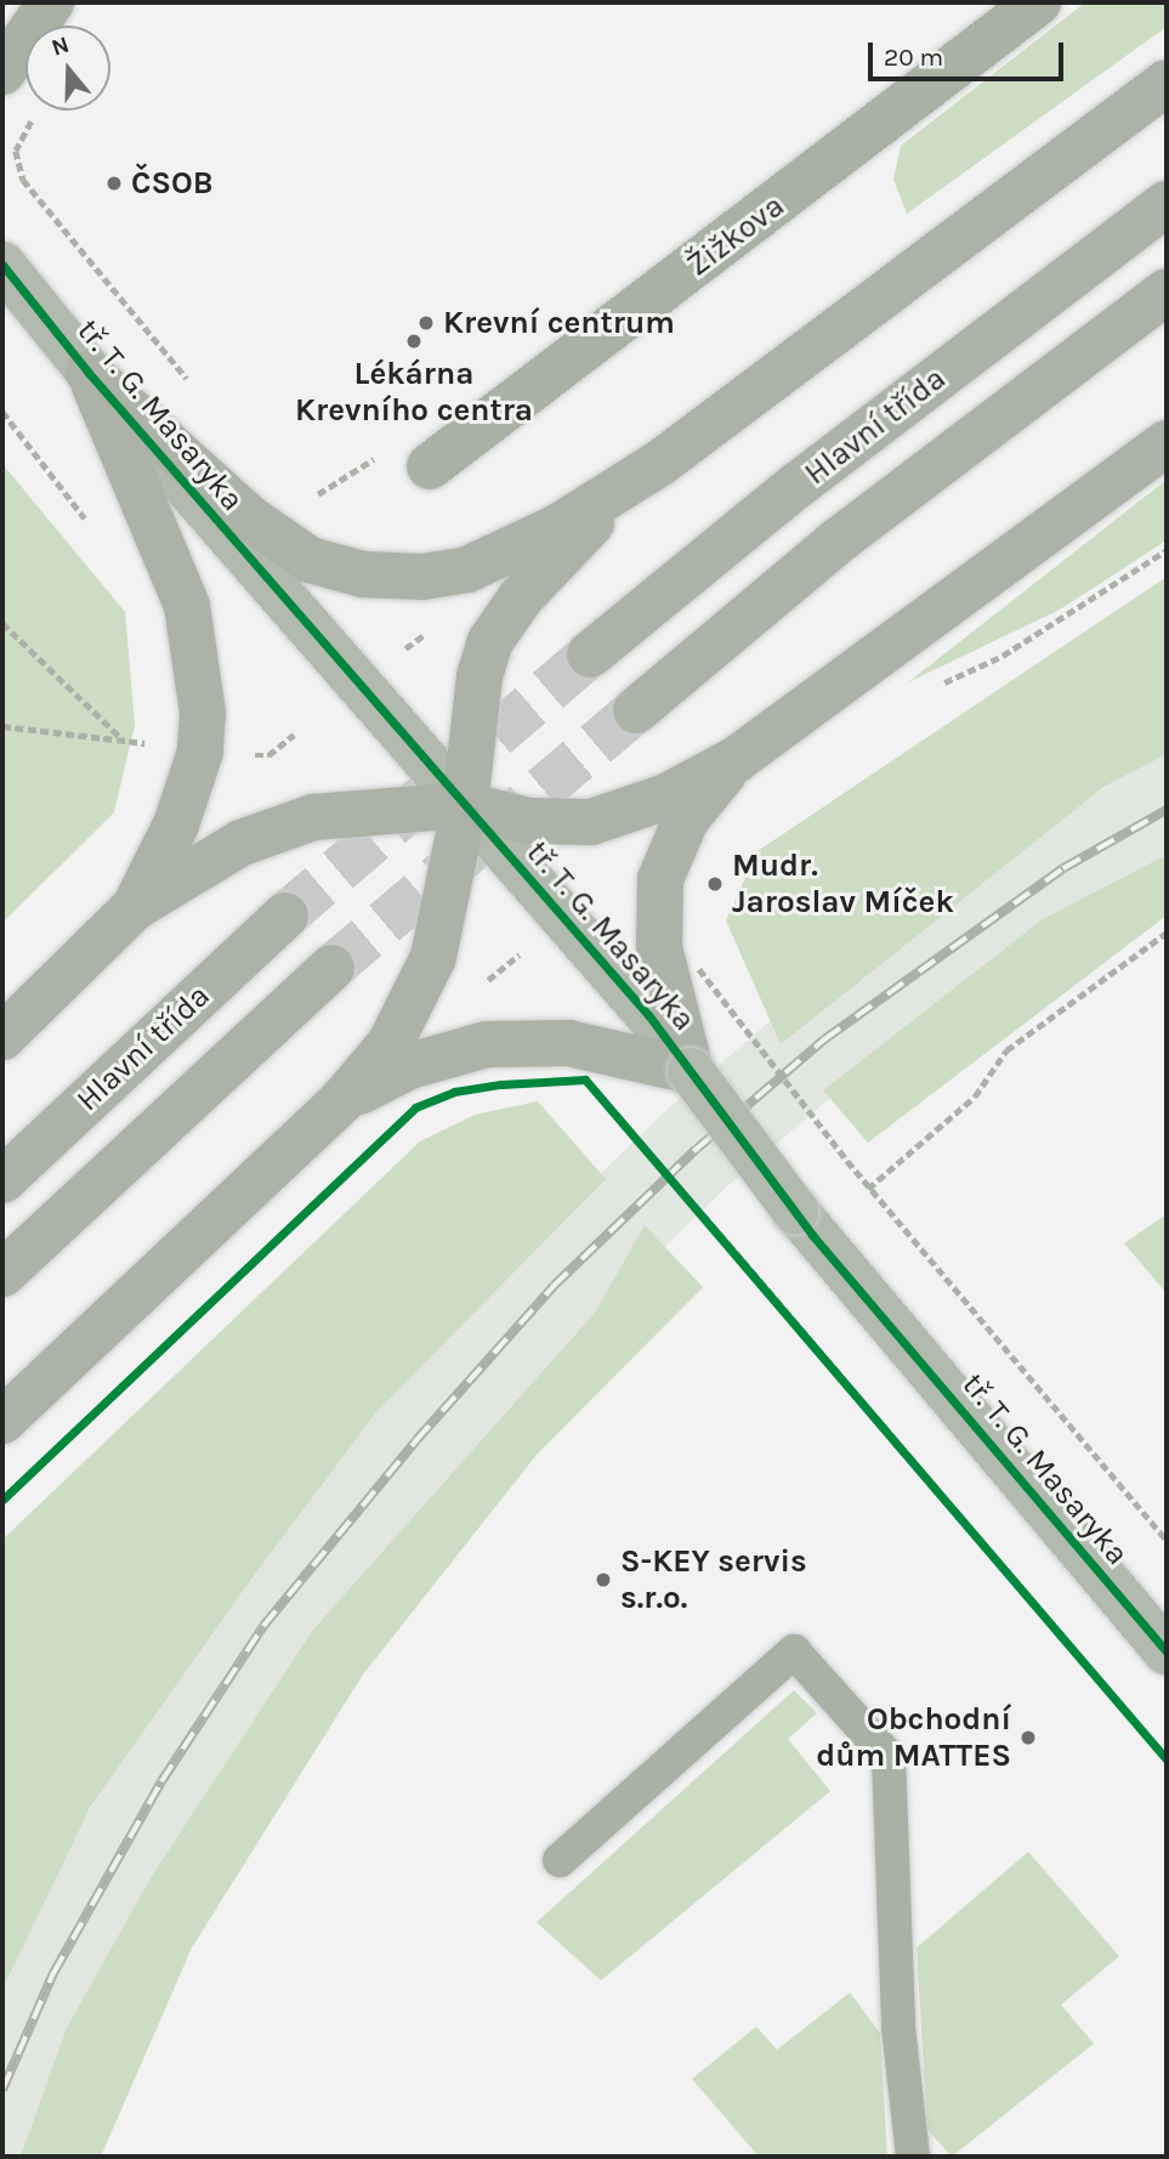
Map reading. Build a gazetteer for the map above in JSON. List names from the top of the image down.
{
  "streets": {
    "main road": ["Hlavní třída"],
    "street": ["Žižkova", "tř. T. G. Masaryka"]
  },
  "places": [
    "ČSOB",
    "Krevní centrum",
    "Lékárna Krevního centra",
    "Mudr. Jaroslav Míček",
    "S-KEY servis s.r.o.",
    "Obchodní dům MATTES"
  ],
  "scale_bar": "20 m",
  "north": "top"
}
